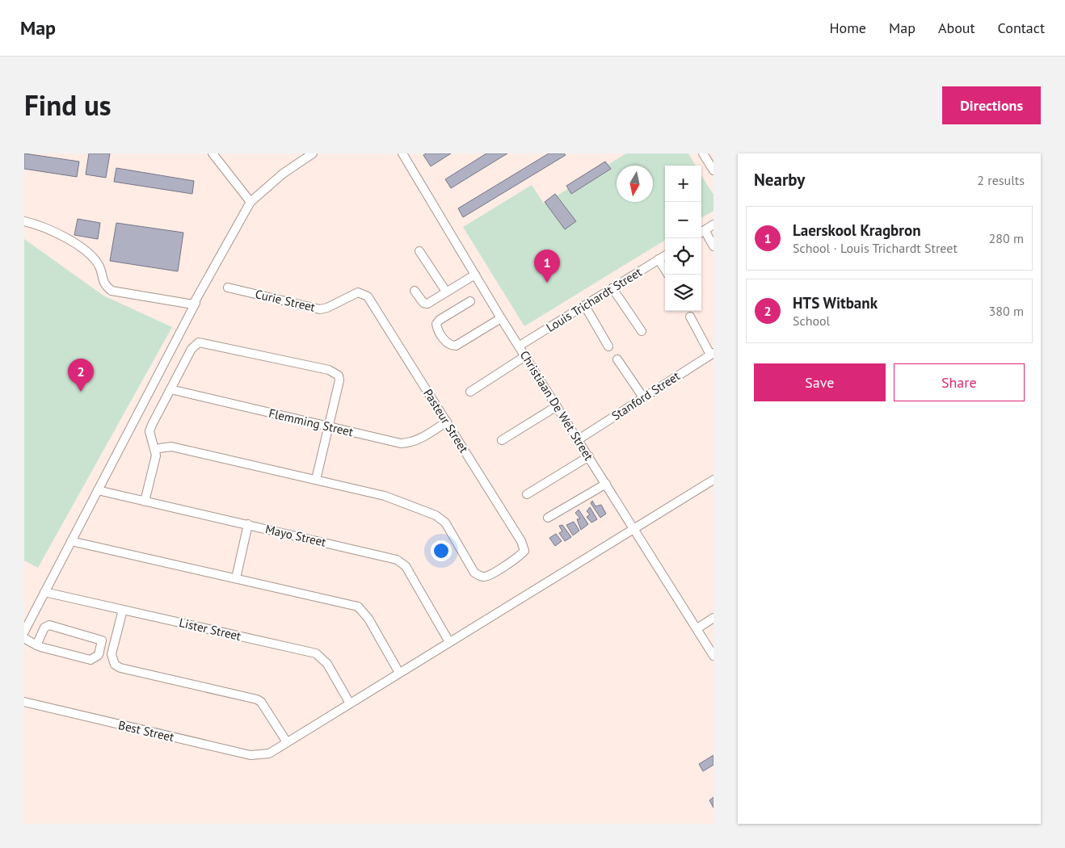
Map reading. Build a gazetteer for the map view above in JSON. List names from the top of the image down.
{
  "streets": {
    "street": [
      "Louis Trichardt Street",
      "Curie Street",
      "Stanford Street",
      "Christiaan De Wet Street",
      "Pasteur Street",
      "Flemming Street",
      "Mayo Street",
      "Lister Street",
      "Best Street"
    ]
  },
  "crossings": [
    ["Louis Trichardt Street", "Christiaan De Wet Street"],
    ["Curie Street", "Pasteur Street"],
    ["Stanford Street", "Christiaan De Wet Street"],
    ["Pasteur Street", "Flemming Street"]
  ],
  "north": "bottom",
  "page": {
    "header": "Map",
    "nav": [
      "Home",
      "Map",
      "About",
      "Contact"
    ],
    "title": "Find us",
    "buttons": [
      "Directions",
      ["Save", "Share"]
    ],
    "heading": ["Nearby", "2 results"],
    "map_buttons": ["+", "−"],
    "list": [
      {
        "mark": "1",
        "name": "Laerskool Kragbron",
        "note": "School · Louis Trichardt Street",
        "value": "280 m"
      },
      {
        "mark": "2",
        "name": "HTS Witbank",
        "note": "School",
        "value": "380 m"
      }
    ],
    "pins": ["1", "2"]
  }
}
